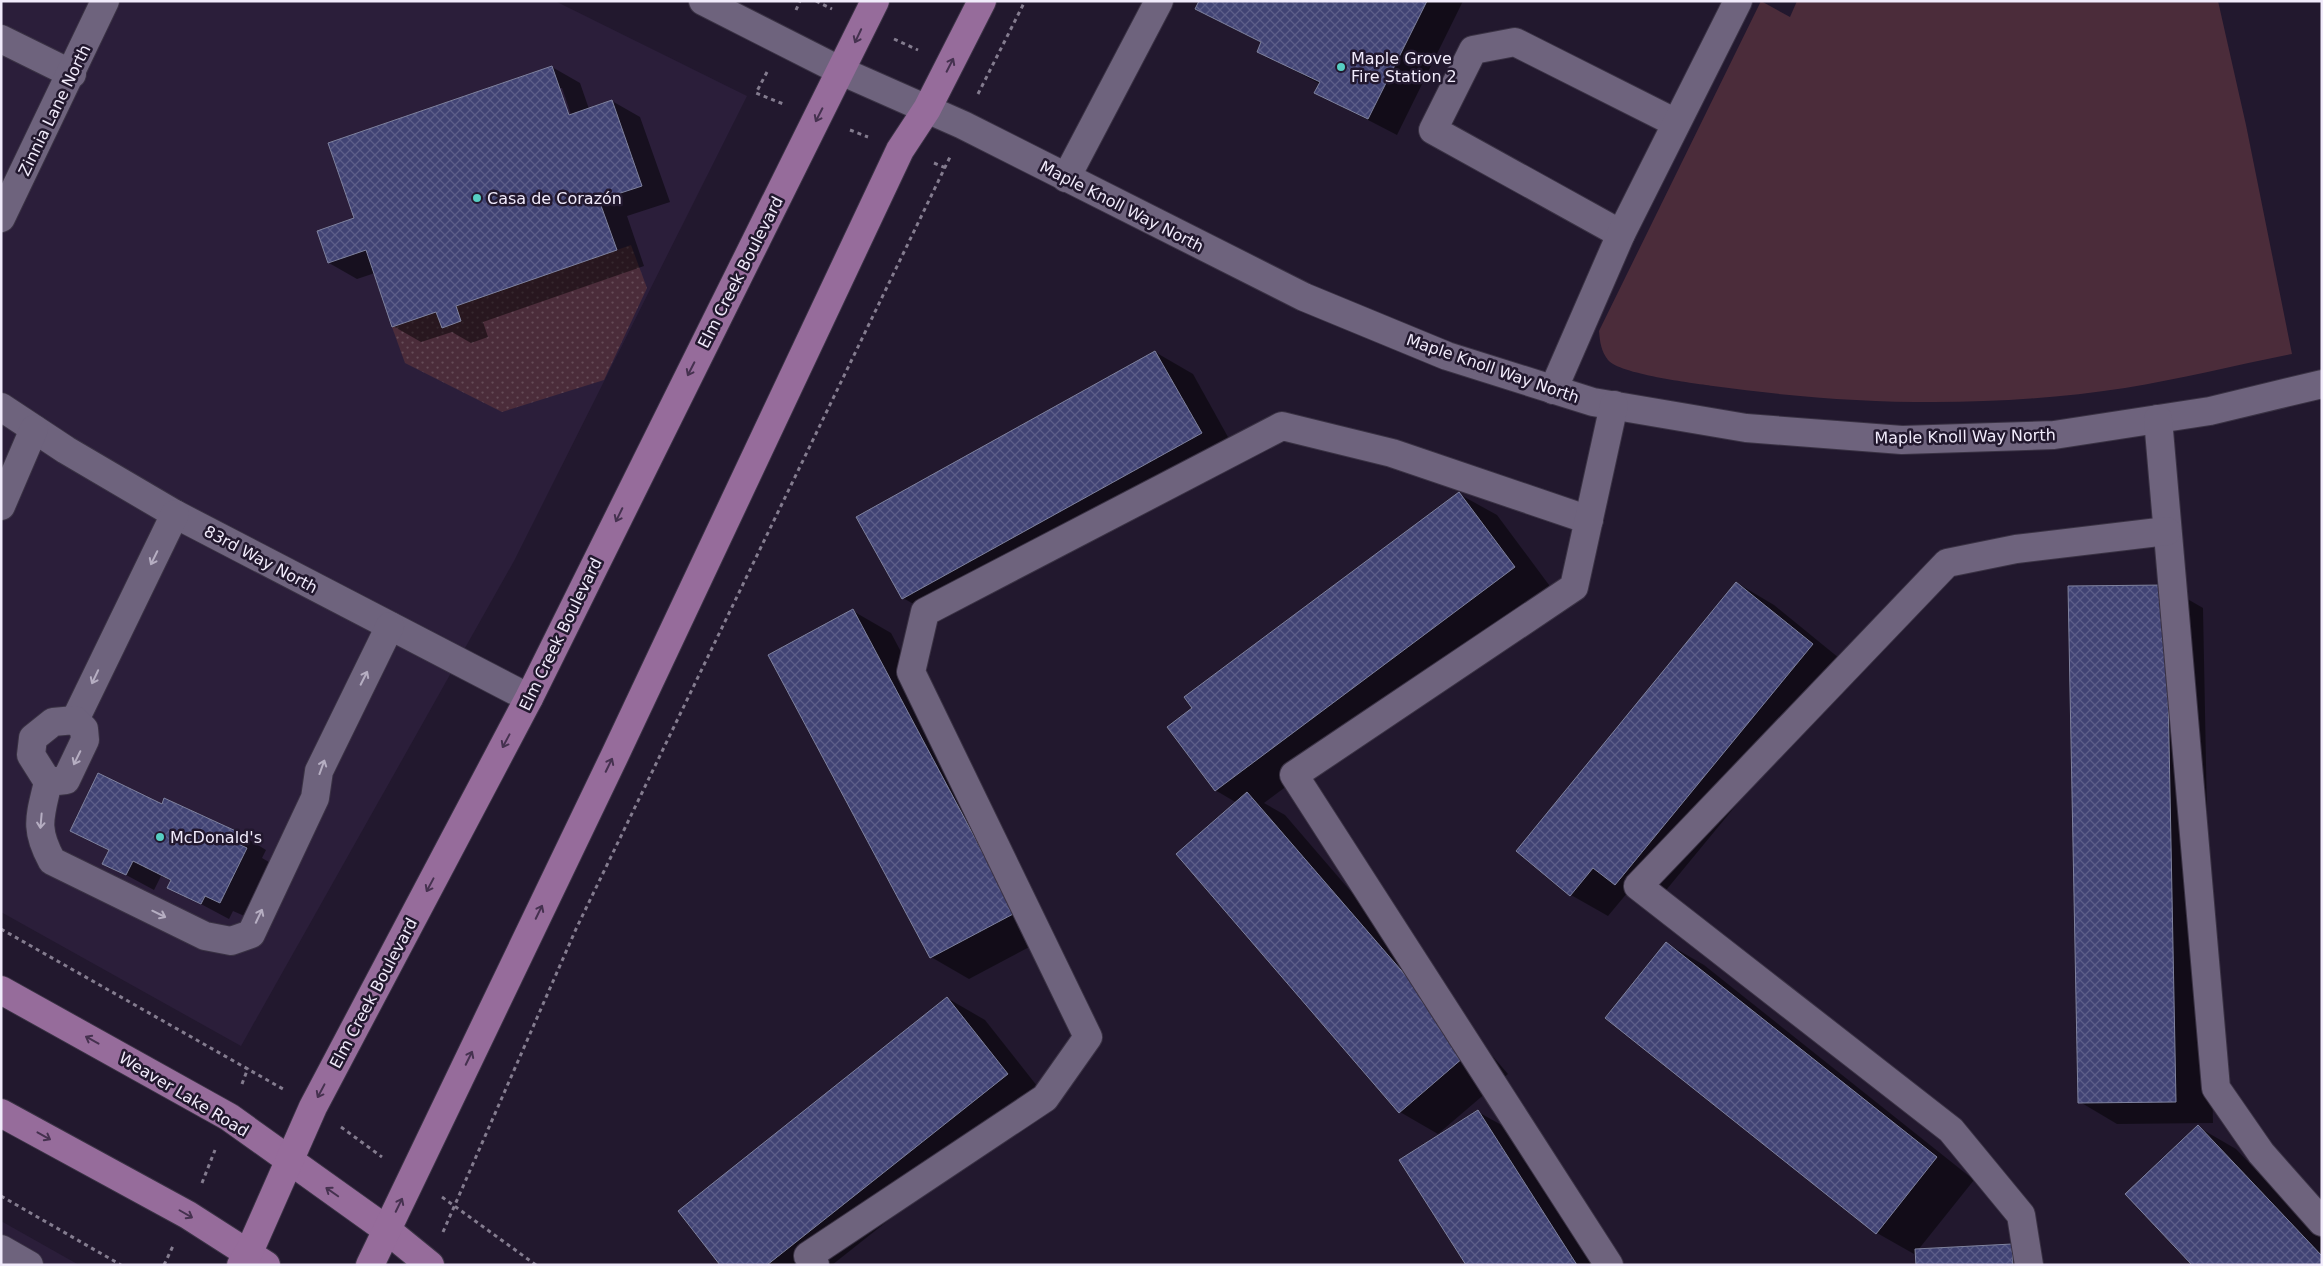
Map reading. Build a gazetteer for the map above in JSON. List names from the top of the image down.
{
  "streets": {
    "main road": ["Elm Creek Boulevard", "Weaver Lake Road"],
    "street": ["Zinnia Lane North", "Maple Knoll Way North", "83rd Way North"]
  },
  "crossings": [
    ["Maple Knoll Way North", "Elm Creek Boulevard"],
    ["Elm Creek Boulevard", "83rd Way North"],
    ["Elm Creek Boulevard", "Weaver Lake Road"]
  ],
  "places": ["Maple Grove Fire Station 2", "Casa de Corazón", "McDonald's"]
}
